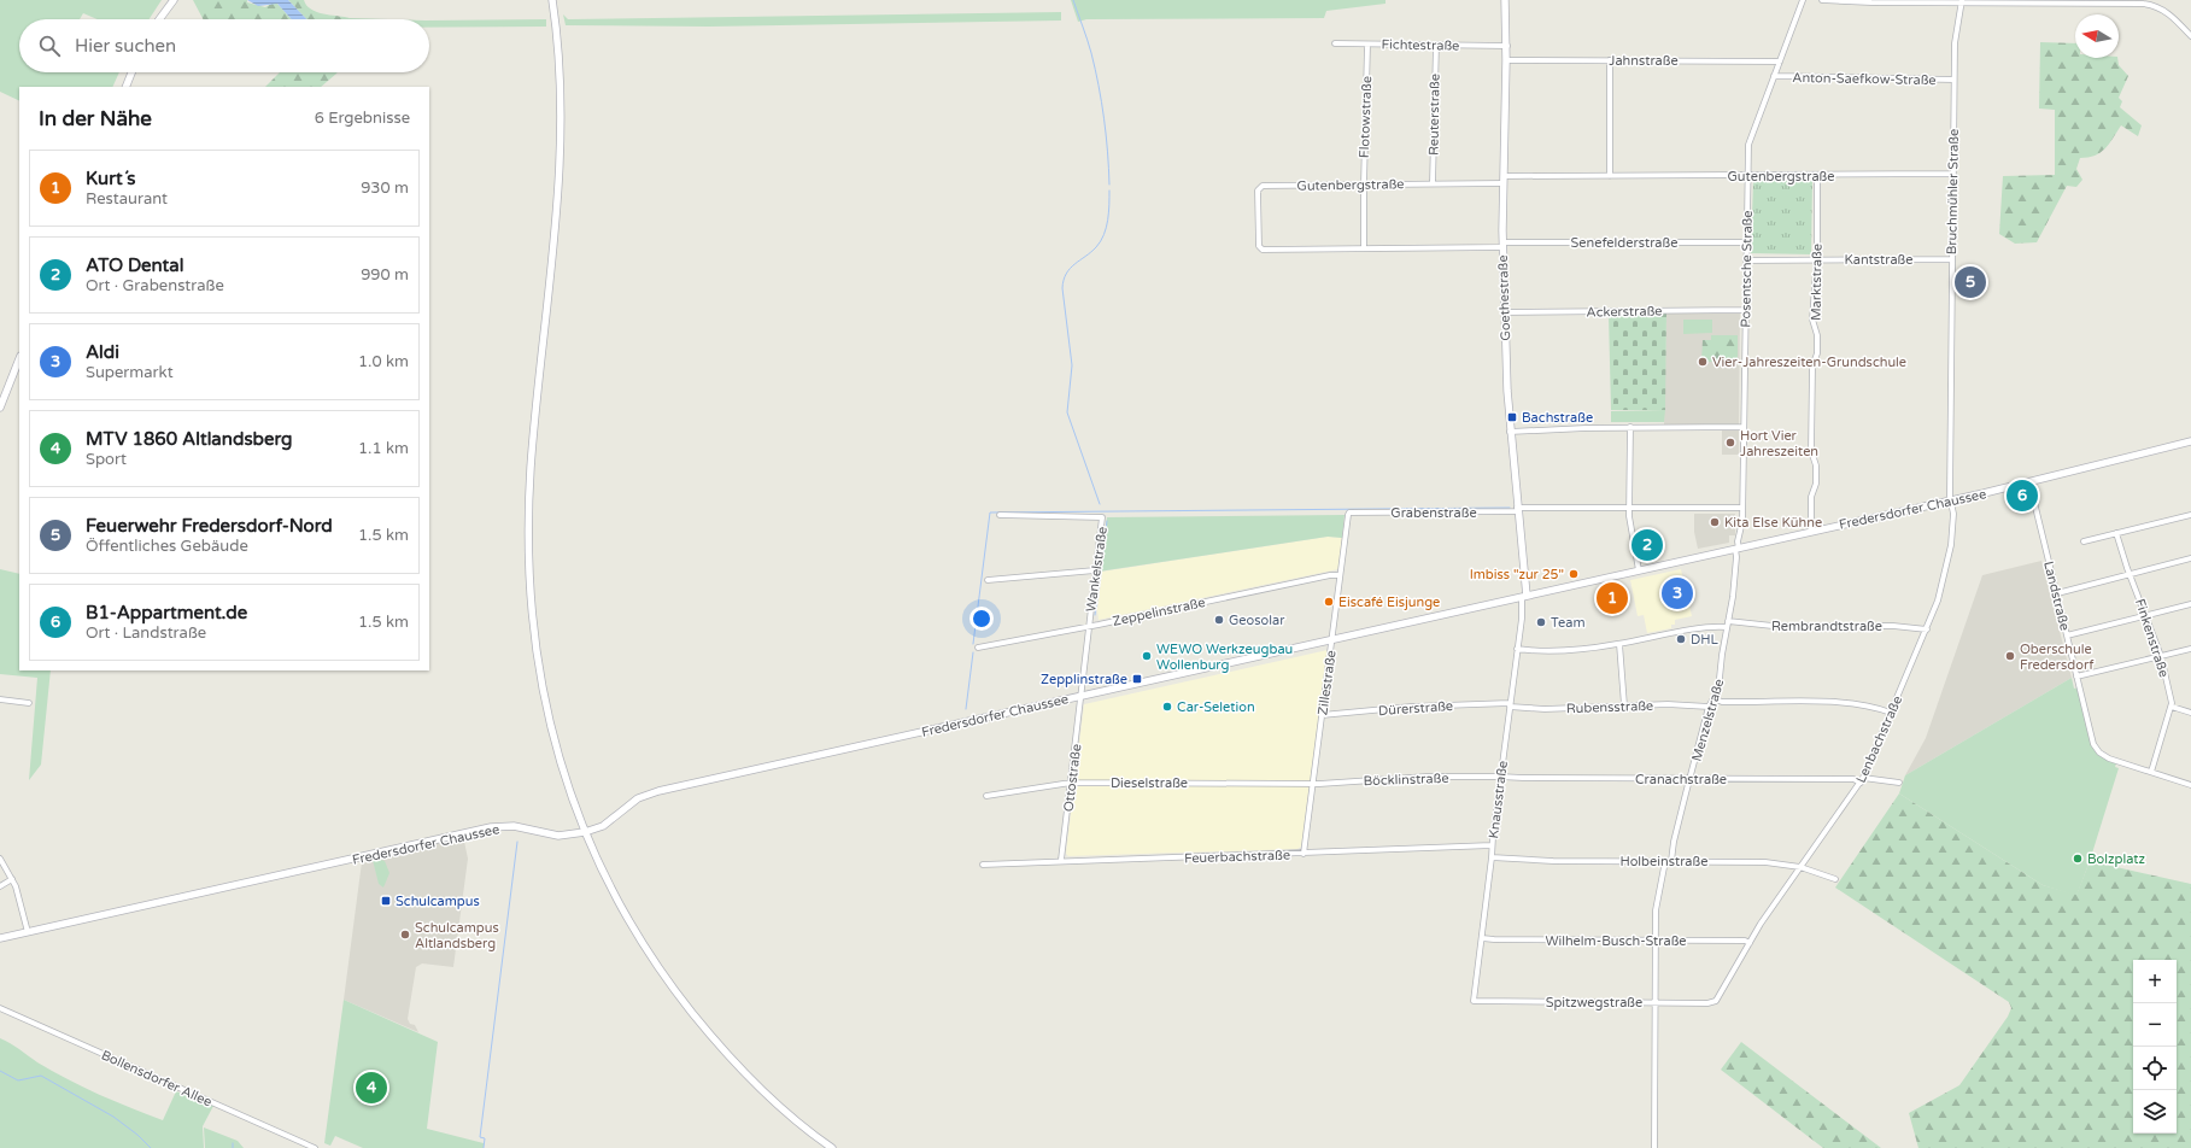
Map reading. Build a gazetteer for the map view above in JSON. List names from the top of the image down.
{
  "streets": {
    "main road": ["Goethestraße", "Fredersdorfer Chaussee"],
    "street": [
      "Fichtestraße",
      "Jahnstraße",
      "Anton-Saefkow-Straße",
      "Reuterstraße",
      "Flotowstraße",
      "Gutenbergstraße",
      "Bruchmühler Straße",
      "Senefelderstraße",
      "Kantstraße",
      "Posentsche Straße",
      "Marktstraße",
      "Ackerstraße",
      "Grabenstraße",
      "Wankelstraße",
      "Landstraße",
      "Zeppelinstraße",
      "Rembrandtstraße",
      "Finkenstraße",
      "Zillestraße",
      "Rubensstraße",
      "Dürerstraße",
      "Menzelstraße",
      "Lenbachstraße",
      "Ottostraße",
      "Böcklinstraße",
      "Cranachstraße",
      "Dieselstraße",
      "Knausstraße",
      "Feuerbachstraße",
      "Holbeinstraße",
      "Wilhelm-Busch-Straße",
      "Spitzwegstraße",
      "Bollensdorfer Allee"
    ]
  },
  "crossings": [
    ["Fichtestraße", "Reuterstraße"],
    ["Fichtestraße", "Flotowstraße"],
    ["Fichtestraße", "Goethestraße"],
    ["Jahnstraße", "Posentsche Straße"],
    ["Jahnstraße", "Goethestraße"],
    ["Anton-Saefkow-Straße", "Bruchmühler Straße"],
    ["Anton-Saefkow-Straße", "Posentsche Straße"],
    ["Reuterstraße", "Gutenbergstraße"],
    ["Flotowstraße", "Gutenbergstraße"],
    ["Flotowstraße", "Senefelderstraße"],
    ["Gutenbergstraße", "Bruchmühler Straße"],
    ["Gutenbergstraße", "Senefelderstraße"],
    ["Gutenbergstraße", "Posentsche Straße"],
    ["Gutenbergstraße", "Marktstraße"],
    ["Gutenbergstraße", "Goethestraße"],
    ["Bruchmühler Straße", "Kantstraße"],
    ["Bruchmühler Straße", "Fredersdorfer Chaussee"],
    ["Bruchmühler Straße", "Lenbachstraße"],
    ["Senefelderstraße", "Posentsche Straße"],
    ["Senefelderstraße", "Goethestraße"],
    ["Kantstraße", "Posentsche Straße"],
    ["Kantstraße", "Marktstraße"],
    ["Posentsche Straße", "Ackerstraße"],
    ["Posentsche Straße", "Fredersdorfer Chaussee"],
    ["Posentsche Straße", "Grabenstraße"],
    ["Posentsche Straße", "Menzelstraße"],
    ["Marktstraße", "Fredersdorfer Chaussee"],
    ["Goethestraße", "Ackerstraße"],
    ["Goethestraße", "Fredersdorfer Chaussee"],
    ["Goethestraße", "Grabenstraße"],
    ["Goethestraße", "Knausstraße"],
    ["Fredersdorfer Chaussee", "Wankelstraße"],
    ["Fredersdorfer Chaussee", "Landstraße"],
    ["Fredersdorfer Chaussee", "Zillestraße"],
    ["Fredersdorfer Chaussee", "Menzelstraße"],
    ["Fredersdorfer Chaussee", "Lenbachstraße"],
    ["Fredersdorfer Chaussee", "Ottostraße"],
    ["Fredersdorfer Chaussee", "Knausstraße"],
    ["Grabenstraße", "Zillestraße"],
    ["Wankelstraße", "Zeppelinstraße"],
    ["Wankelstraße", "Ottostraße"],
    ["Landstraße", "Finkenstraße"],
    ["Zeppelinstraße", "Zillestraße"],
    ["Rembrandtstraße", "Menzelstraße"],
    ["Rembrandtstraße", "Lenbachstraße"],
    ["Zillestraße", "Dürerstraße"],
    ["Zillestraße", "Böcklinstraße"],
    ["Zillestraße", "Dieselstraße"],
    ["Zillestraße", "Feuerbachstraße"],
    ["Rubensstraße", "Dürerstraße"],
    ["Rubensstraße", "Menzelstraße"],
    ["Rubensstraße", "Knausstraße"],
    ["Dürerstraße", "Knausstraße"],
    ["Menzelstraße", "Cranachstraße"],
    ["Menzelstraße", "Holbeinstraße"],
    ["Lenbachstraße", "Cranachstraße"],
    ["Lenbachstraße", "Holbeinstraße"],
    ["Lenbachstraße", "Wilhelm-Busch-Straße"],
    ["Lenbachstraße", "Spitzwegstraße"],
    ["Ottostraße", "Dieselstraße"],
    ["Ottostraße", "Feuerbachstraße"],
    ["Böcklinstraße", "Cranachstraße"],
    ["Böcklinstraße", "Dieselstraße"],
    ["Böcklinstraße", "Knausstraße"],
    ["Cranachstraße", "Knausstraße"],
    ["Knausstraße", "Feuerbachstraße"],
    ["Knausstraße", "Holbeinstraße"],
    ["Knausstraße", "Wilhelm-Busch-Straße"],
    ["Knausstraße", "Spitzwegstraße"]
  ],
  "places": {
    "other": [
      "Vier-Jahreszeiten-Grundschule",
      "Hort Vier Jahreszeiten",
      "Kita Else Kühne",
      "Imbiss \"zur 25\"",
      "Eiscafé Eisjunge",
      "Geosolar",
      "Team",
      "DHL",
      "WEWO Werkzeugbau Wollenburg",
      "Oberschule Fredersdorf",
      "Car-Seletion",
      "Bolzplatz",
      "Schulcampus Altlandsberg"
    ],
    "transit": ["Bachstraße", "Zepplinstraße", "Schulcampus"]
  },
  "north": "left",
  "page": {
    "search": "Hier suchen",
    "heading": ["In der Nähe", "6 Ergebnisse"],
    "list": [
      {
        "mark": "1",
        "name": "Kurt´s",
        "note": "Restaurant",
        "value": "930 m"
      },
      {
        "mark": "2",
        "name": "ATO Dental",
        "note": "Ort · Grabenstraße",
        "value": "990 m"
      },
      {
        "mark": "3",
        "name": "Aldi",
        "note": "Supermarkt",
        "value": "1.0 km"
      },
      {
        "mark": "4",
        "name": "MTV 1860 Altlandsberg",
        "note": "Sport",
        "value": "1.1 km"
      },
      {
        "mark": "5",
        "name": "Feuerwehr Fredersdorf-Nord",
        "note": "Öffentliches Gebäude",
        "value": "1.5 km"
      },
      {
        "mark": "6",
        "name": "B1-Appartment.de",
        "note": "Ort · Landstraße",
        "value": "1.5 km"
      }
    ],
    "pins": [
      "5",
      "6",
      "2",
      "3",
      "1",
      "4"
    ],
    "map_buttons": ["+", "−"]
  }
}
